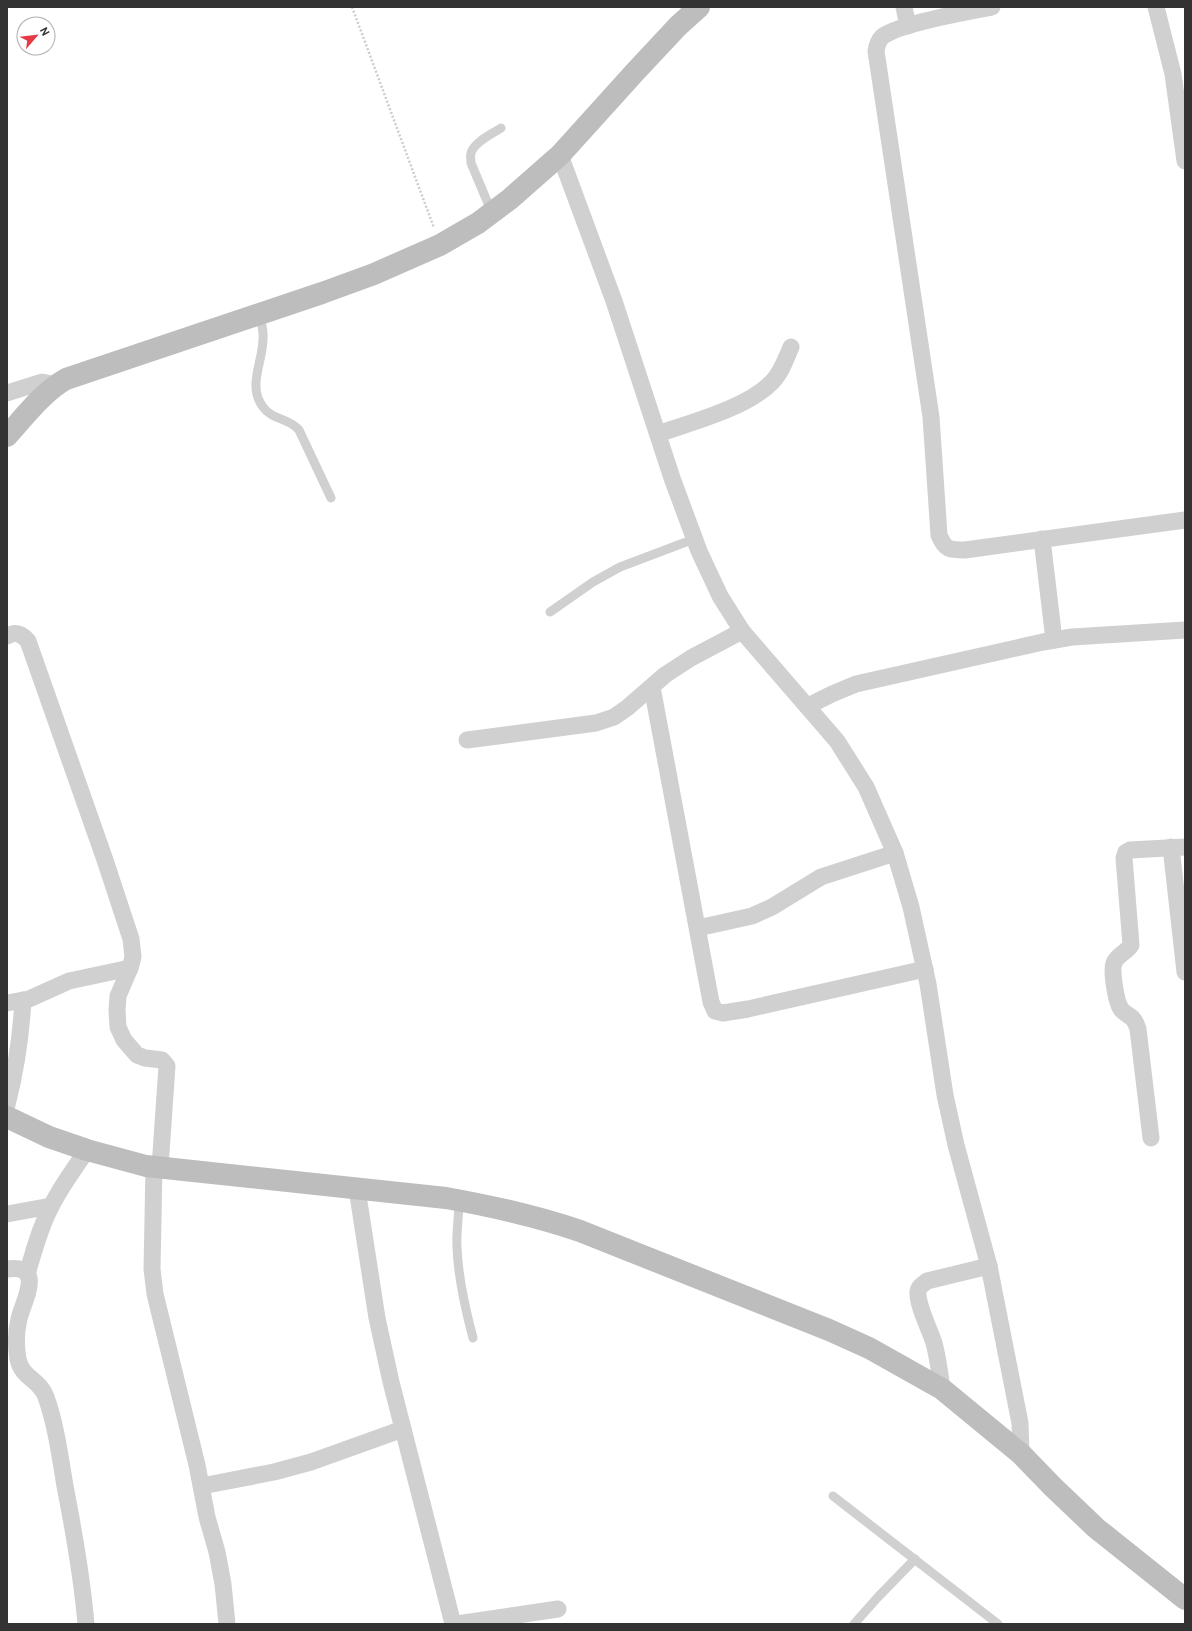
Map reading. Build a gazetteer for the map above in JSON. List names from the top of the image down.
{
  "north": "top right"
}
